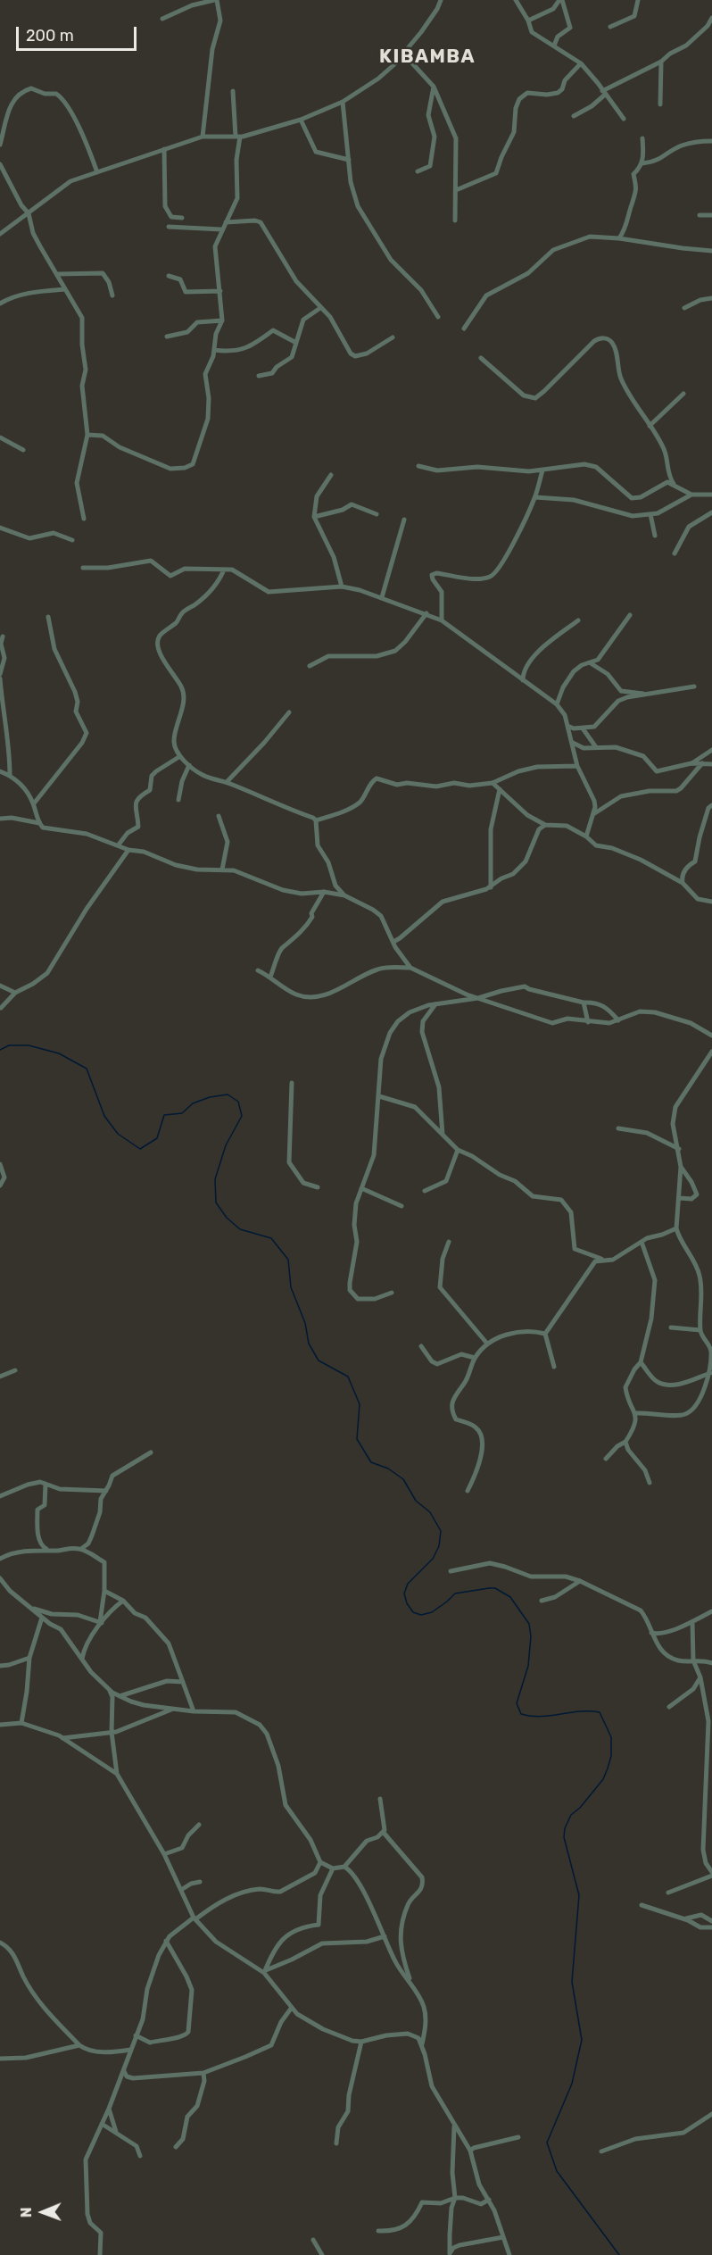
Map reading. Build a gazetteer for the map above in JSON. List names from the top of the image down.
{
  "districts": ["KIBAMBA"],
  "scale_bar": "200 m",
  "north": "left"
}
